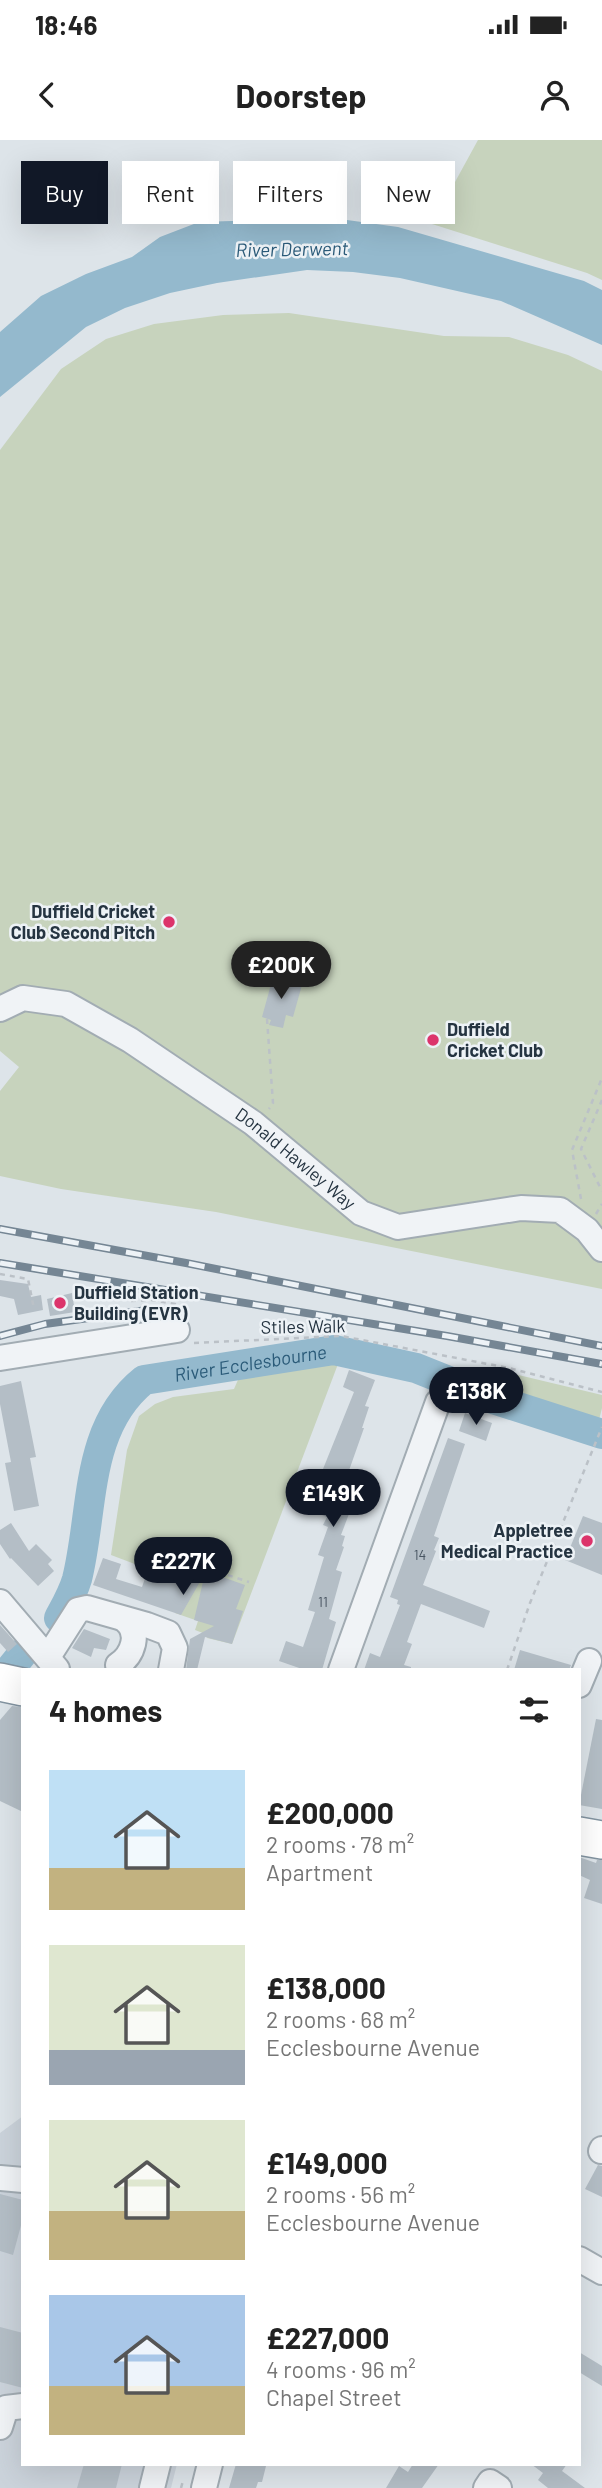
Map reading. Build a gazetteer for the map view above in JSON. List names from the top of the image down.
{
  "streets": {
    "street": ["Donald Hawley Way"],
    "path": ["Stiles Walk"]
  },
  "water": ["River Derwent", "River Ecclesbourne"],
  "places": [
    "Duffield Cricket Club Second Pitch",
    "Duffield Cricket Club",
    "Duffield Station Building (EVR)",
    "Appletree Medical Practice"
  ],
  "house_numbers": ["14", "11"],
  "page": {
    "status": "18:46",
    "header": "Doorstep",
    "chip": [
      "Buy",
      "Rent",
      "Filters",
      "New"
    ],
    "price": [
      "£200K",
      "£138K",
      "£149K",
      "£227K"
    ],
    "heading": "4 homes",
    "list": [
      {
        "name": "£200,000",
        "note": "2 rooms · 78 m² · Apartment"
      },
      {
        "name": "£138,000",
        "note": "2 rooms · 68 m² · Ecclesbourne Avenue"
      },
      {
        "name": "£149,000",
        "note": "2 rooms · 56 m² · Ecclesbourne Avenue"
      },
      {
        "name": "£227,000",
        "note": "4 rooms · 96 m² · Chapel Street"
      }
    ]
  }
}
